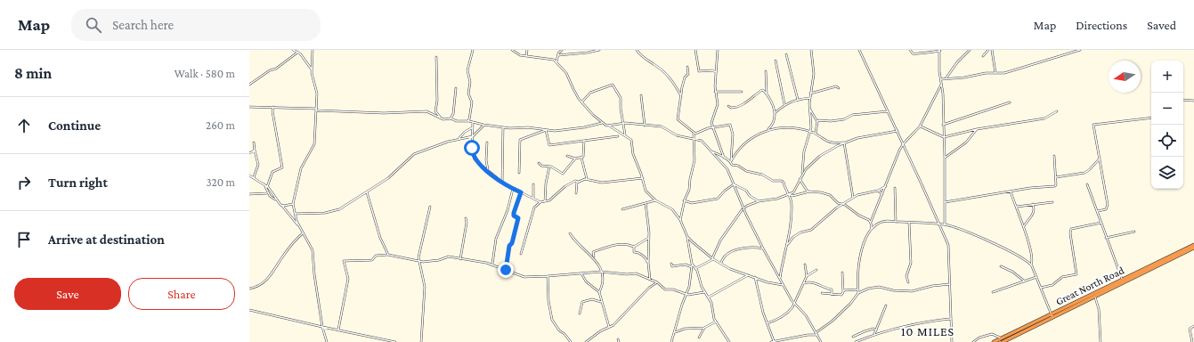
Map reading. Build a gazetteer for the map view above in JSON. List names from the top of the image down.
{
  "streets": {
    "highway": ["Great North Road"]
  },
  "districts": ["10 MILES"],
  "north": "left",
  "page": {
    "header": "Map",
    "search": "Search here",
    "nav": ["Map", "Directions", "Saved"],
    "heading": ["8 min", "Walk · 580 m"],
    "map_buttons": ["+", "−"],
    "list": [
      ["Continue", "260 m"],
      ["Turn right", "320 m"],
      "Arrive at destination"
    ],
    "buttons": ["Save", "Share"]
  }
}
